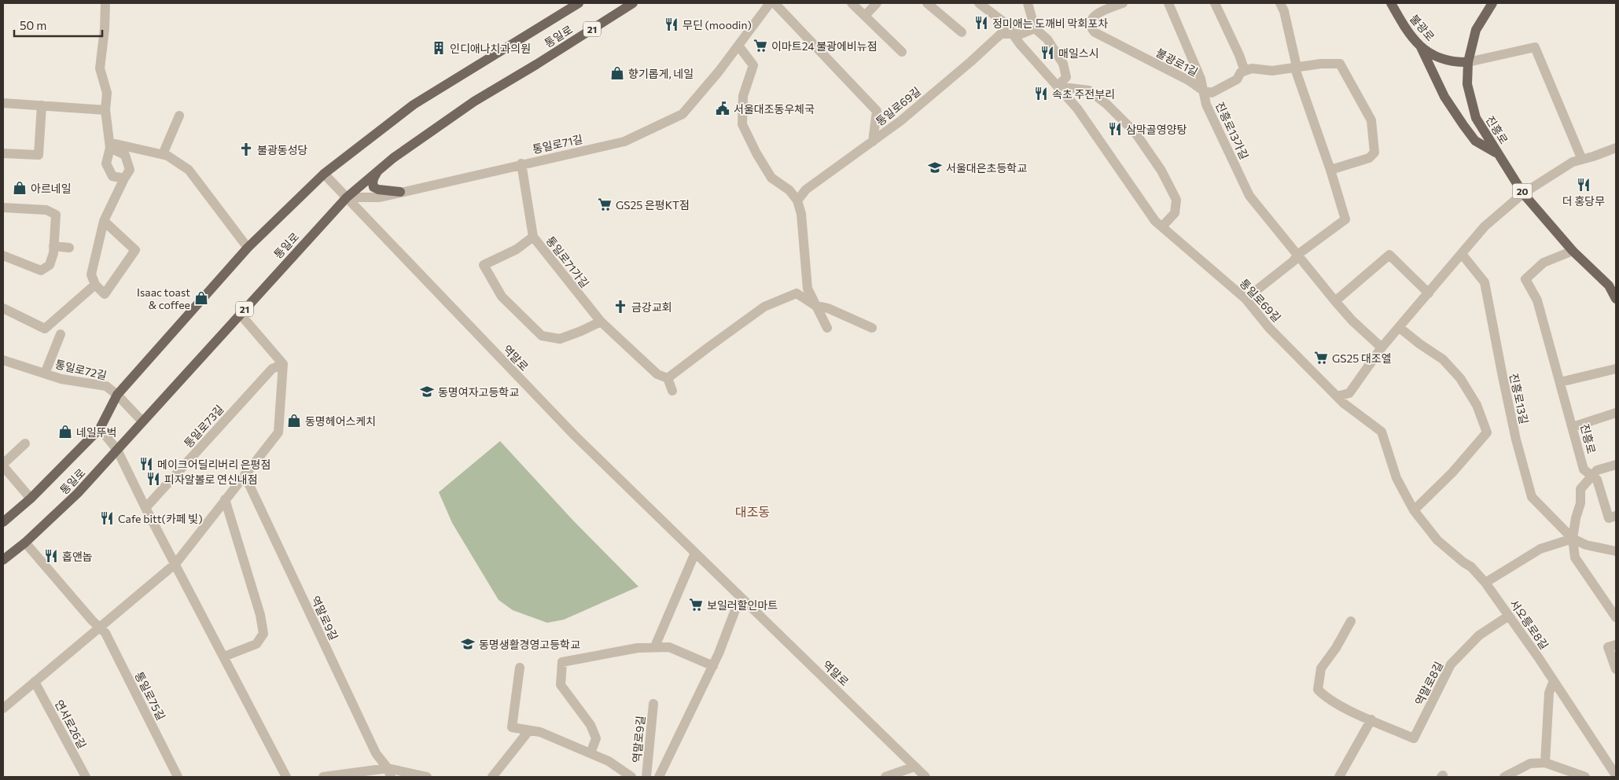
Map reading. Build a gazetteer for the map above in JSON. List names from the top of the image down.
{
  "streets": {
    "main road": [
      "불광로",
      "21",
      "통일로",
      "진흥로",
      "20"
    ],
    "street": [
      "불광로1길",
      "통일로69길",
      "진흥로13가길",
      "통일로71길",
      "통일로71가길",
      "역말로",
      "통일로72길",
      "진흥로13길",
      "통일로73길",
      "역말로9길",
      "서오릉로8길",
      "역말로8길",
      "통일로75길",
      "연서로26길"
    ]
  },
  "crossings": [
    ["불광로", "진흥로"],
    ["통일로", "통일로71길"],
    ["통일로", "역말로"],
    ["통일로", "통일로72길"],
    ["통일로", "통일로75길"],
    ["불광로1길", "진흥로13가길"],
    ["통일로69길", "서오릉로8길"],
    ["통일로71길", "통일로71가길"],
    ["통일로71길", "역말로"],
    ["서오릉로8길", "역말로8길"]
  ],
  "districts": ["대조동"],
  "places": {
    "restaurant": [
      "정미애는 도깨비 막회포차",
      "무딘 (moodin)",
      "매일스시",
      "속초 주전부리",
      "삼막골영양탕",
      "더 홍당무",
      "메이크어딜리버리 은평점",
      "피자알볼로 연신내점",
      "Cafe bitt(카페 빛)",
      "홉앤놉"
    ],
    "supermarket": [
      "이마트24 불광에비뉴점",
      "GS25 은평KT점",
      "GS25 대조엘",
      "보일러할인마트"
    ],
    "building": ["인디애나치과의원"],
    "shop": [
      "향기롭게, 네일",
      "아르네일",
      "Isaac toast & coffee",
      "동명헤어스케치",
      "네일뚜벅"
    ],
    "public building": ["서울대조동우체국"],
    "church": ["불광동성당", "금강교회"],
    "school or university": ["서울대은초등학교", "동명여자고등학교", "동명생활경영고등학교"]
  },
  "scale_bar": "50 m"
}
